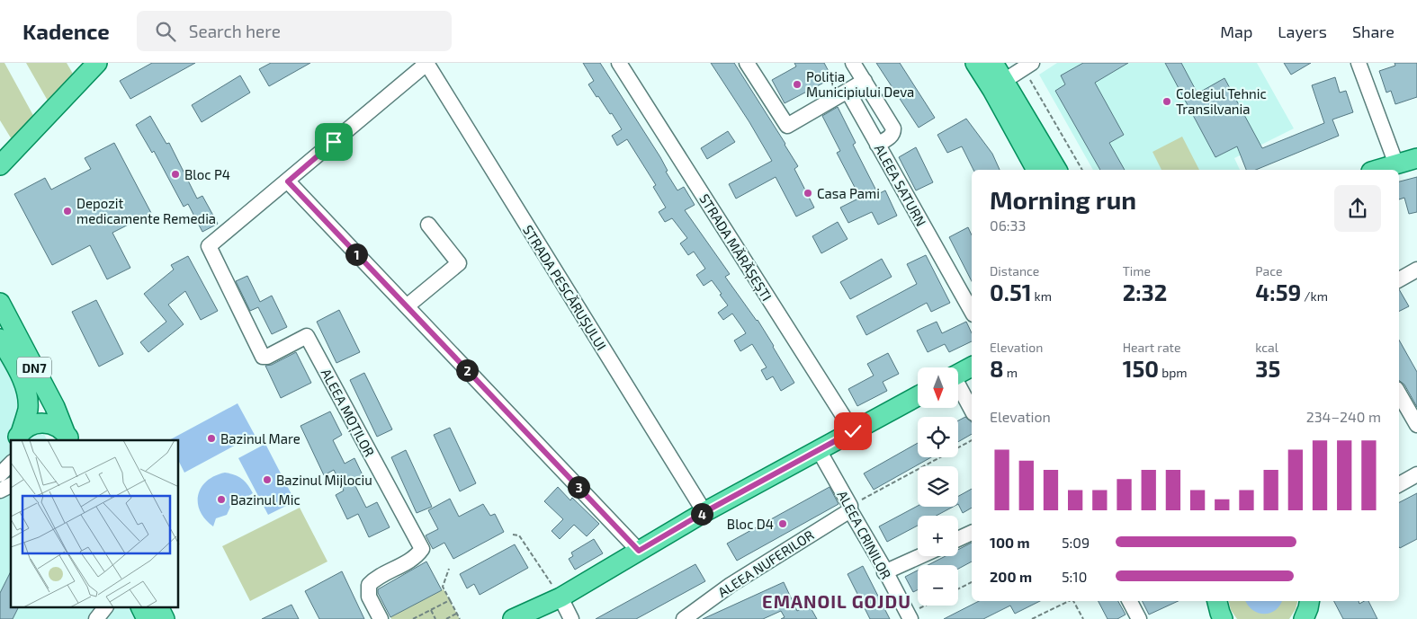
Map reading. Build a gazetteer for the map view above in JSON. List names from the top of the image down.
{
  "streets": {
    "main road": ["DN7"],
    "street": [
      "ALEEA SATURN",
      "STRADA MĂRĂȘEȘTI",
      "STRADA PESCĂRUȘULUI",
      "ALEEA MOȚILOR",
      "ALEEA CRINILOR",
      "ALEEA NUFERILOR"
    ]
  },
  "crossings": [
    ["ALEEA CRINILOR", "ALEEA NUFERILOR"]
  ],
  "districts": ["EMANOIL GOJDU"],
  "places": [
    "Poliția Municipiului Deva",
    "Colegiul Tehnic Transilvania",
    "Bloc P4",
    "Casa Pami",
    "Depozit medicamente Remedia",
    "Bazinul Mare",
    "Bazinul Mijlociu",
    "Bazinul Mic",
    "Bloc D4"
  ],
  "north": "bottom",
  "page": {
    "header": "Kadence",
    "search": "Search here",
    "nav": ["Map", "Layers", "Share"],
    "heading": ["Morning run", "06:33"],
    "pins": [
      "1",
      "2",
      "3",
      "4"
    ],
    "stats": [
      ["Distance", "0.51 km"],
      ["Time", "2:32"],
      ["Pace", "4:59 /km"],
      ["Elevation", "8 m"],
      ["Heart rate", "150 bpm"],
      ["kcal", "35"]
    ],
    "map_buttons": ["+", "−"],
    "chart": ["Elevation", "234–240 m"],
    "list": [
      {
        "name": "100 m",
        "note": "5:09"
      },
      {
        "name": "200 m",
        "note": "5:10"
      }
    ]
  }
}
